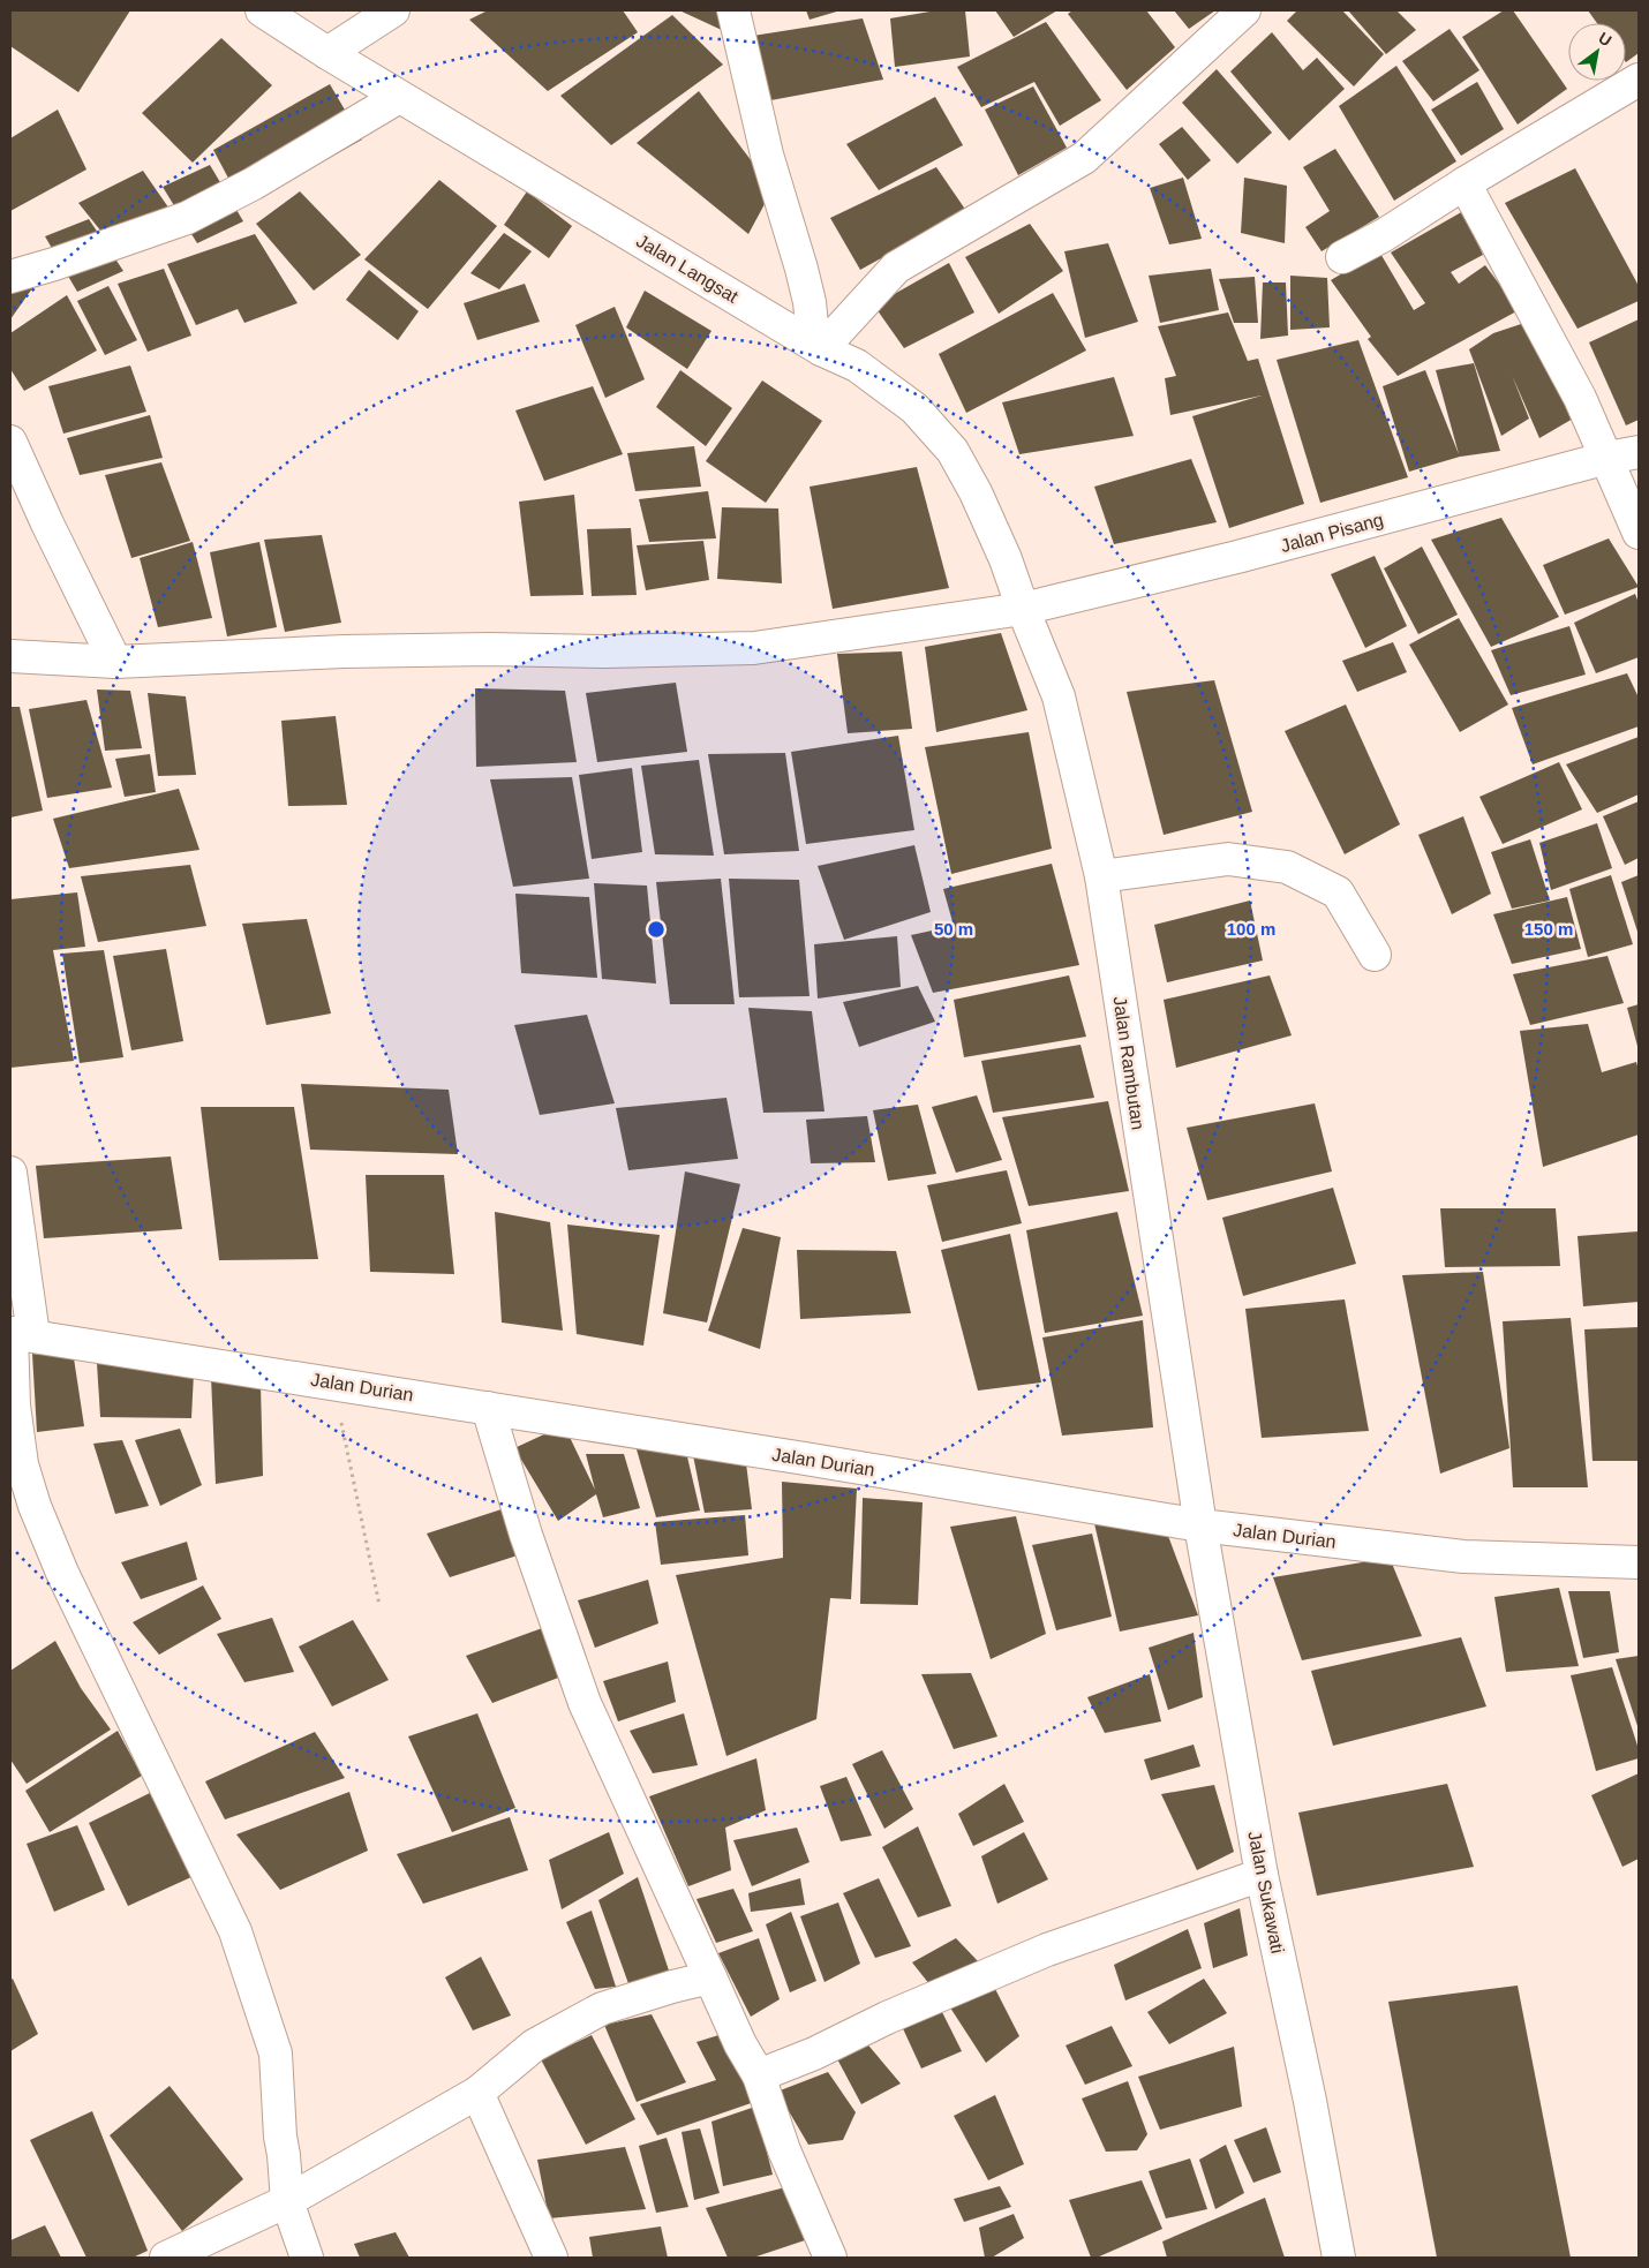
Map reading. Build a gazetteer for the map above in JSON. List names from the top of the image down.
{
  "streets": {
    "street": [
      "Jalan Langsat",
      "Jalan Pisang",
      "Jalan Rambutan",
      "Jalan Durian",
      "Jalan Sukawati"
    ]
  },
  "crossings": [
    ["Jalan Langsat", "Jalan Pisang"],
    ["Jalan Langsat", "Jalan Rambutan"],
    ["Jalan Pisang", "Jalan Rambutan"],
    ["Jalan Rambutan", "Jalan Durian"],
    ["Jalan Rambutan", "Jalan Sukawati"],
    ["Jalan Durian", "Jalan Sukawati"]
  ],
  "north": "top right",
  "rings": ["50 m", "100 m", "150 m"]
}
